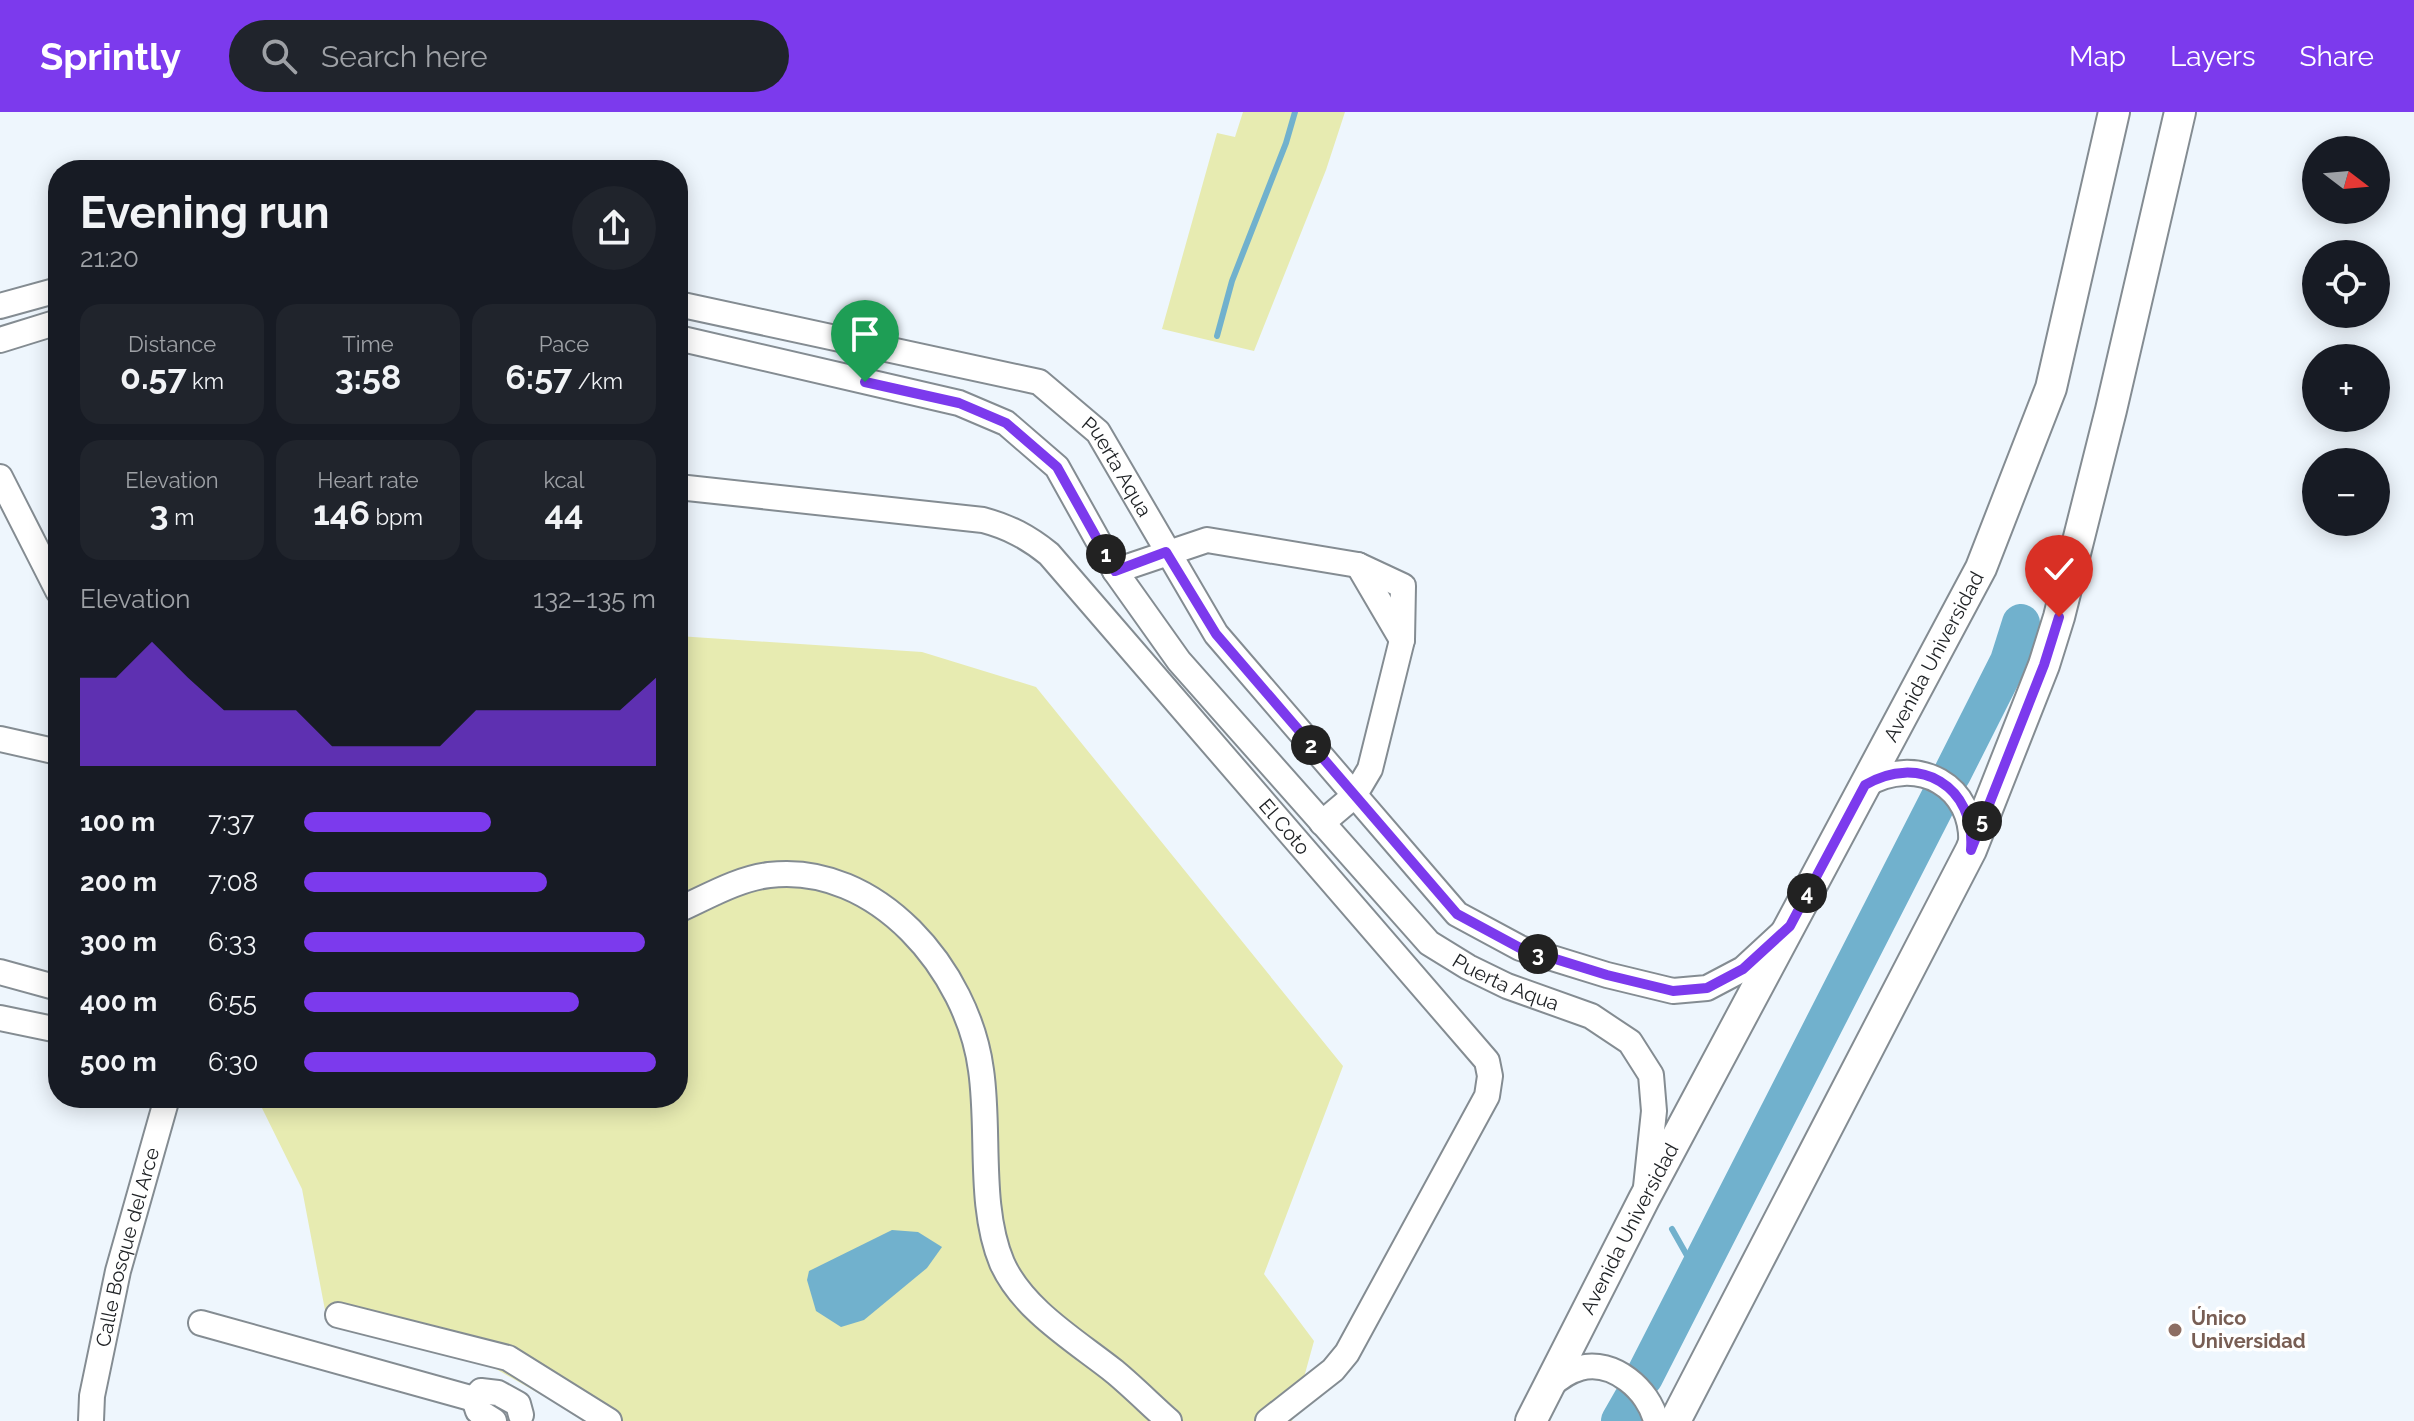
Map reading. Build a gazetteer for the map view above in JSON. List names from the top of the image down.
{
  "streets": {
    "main road": ["Avenida Universidad"],
    "street": ["Puerta Aqua", "El Coto", "Calle Bosque del Arce"]
  },
  "crossings": [
    ["Puerta Aqua", "Avenida Universidad"]
  ],
  "places": ["Único Universidad"],
  "north": "right",
  "page": {
    "header": "Sprintly",
    "search": "Search here",
    "nav": ["Map", "Layers", "Share"],
    "map_buttons": ["+", "−"],
    "heading": ["Evening run", "21:20"],
    "stats": [
      ["Distance", "0.57 km"],
      ["Time", "3:58"],
      ["Pace", "6:57 /km"],
      ["Elevation", "3 m"],
      ["Heart rate", "146 bpm"],
      ["kcal", "44"]
    ],
    "pins": [
      "1",
      "2",
      "5",
      "4",
      "3"
    ],
    "chart": ["Elevation", "132–135 m"],
    "list": [
      {
        "name": "100 m",
        "note": "7:37"
      },
      {
        "name": "200 m",
        "note": "7:08"
      },
      {
        "name": "300 m",
        "note": "6:33"
      },
      {
        "name": "400 m",
        "note": "6:55"
      },
      {
        "name": "500 m",
        "note": "6:30"
      }
    ]
  }
}
